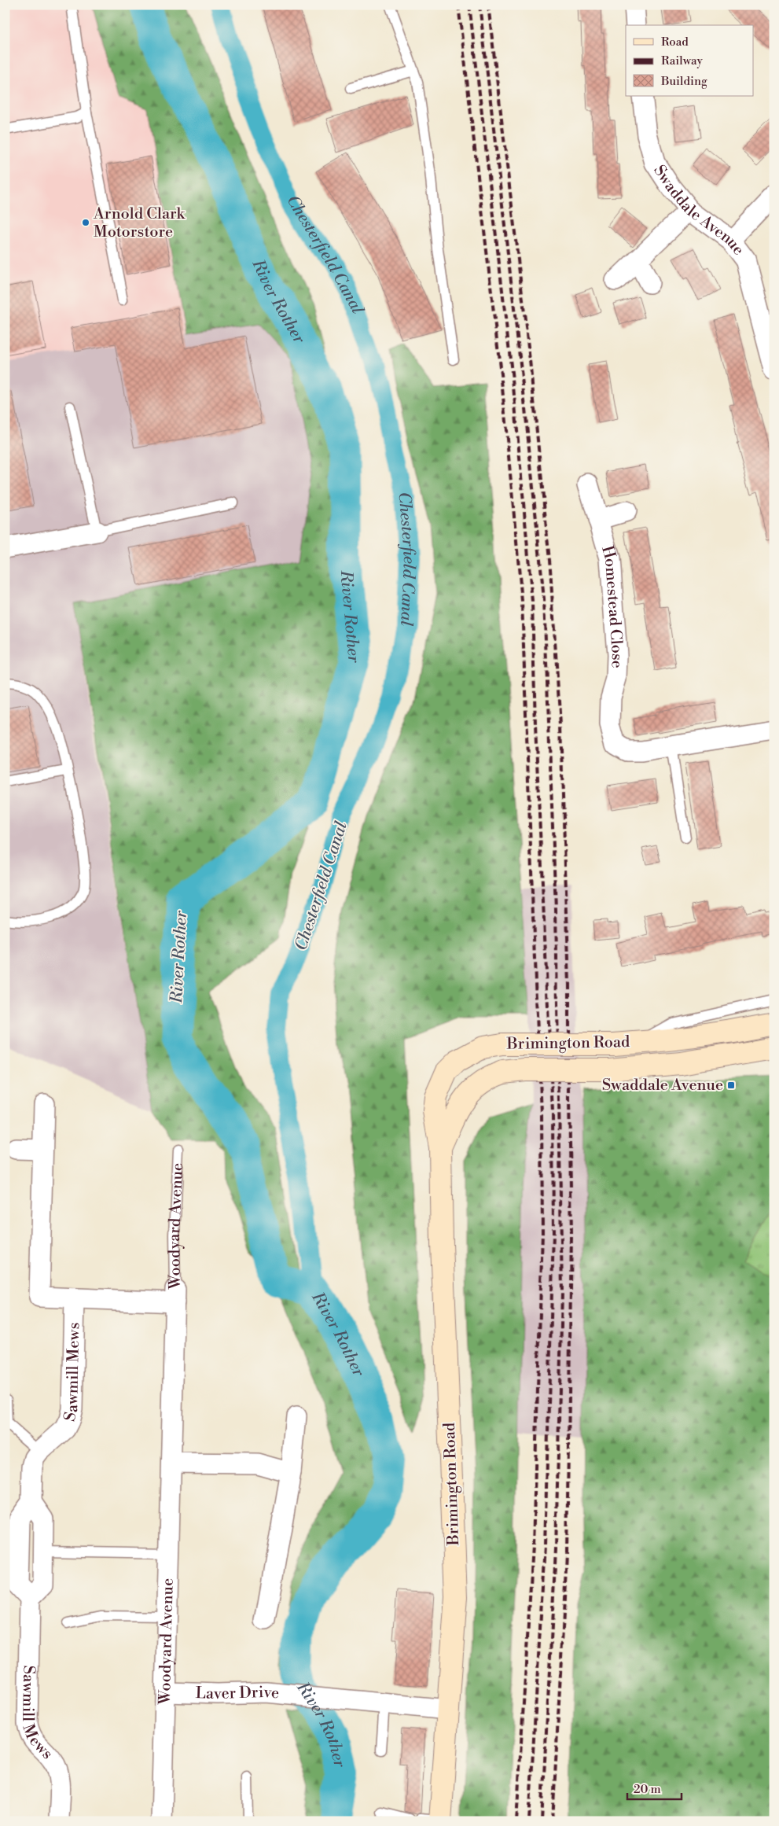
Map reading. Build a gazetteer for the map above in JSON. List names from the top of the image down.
{
  "streets": {
    "main road": ["Brimington Road"],
    "street": [
      "Swaddale Avenue",
      "Homestead Close",
      "Woodyard Avenue",
      "Sawmill Mews",
      "Laver Drive"
    ]
  },
  "crossings": [
    ["Brimington Road", "Laver Drive"],
    ["Woodyard Avenue", "Sawmill Mews"],
    ["Woodyard Avenue", "Laver Drive"]
  ],
  "water": ["Chesterfield Canal", "River Rother"],
  "places": {
    "other": ["Arnold Clark Motorstore"],
    "transit": ["Swaddale Avenue"]
  },
  "legend": ["Road", "Railway", "Building"],
  "scale_bar": "20 m"
}
